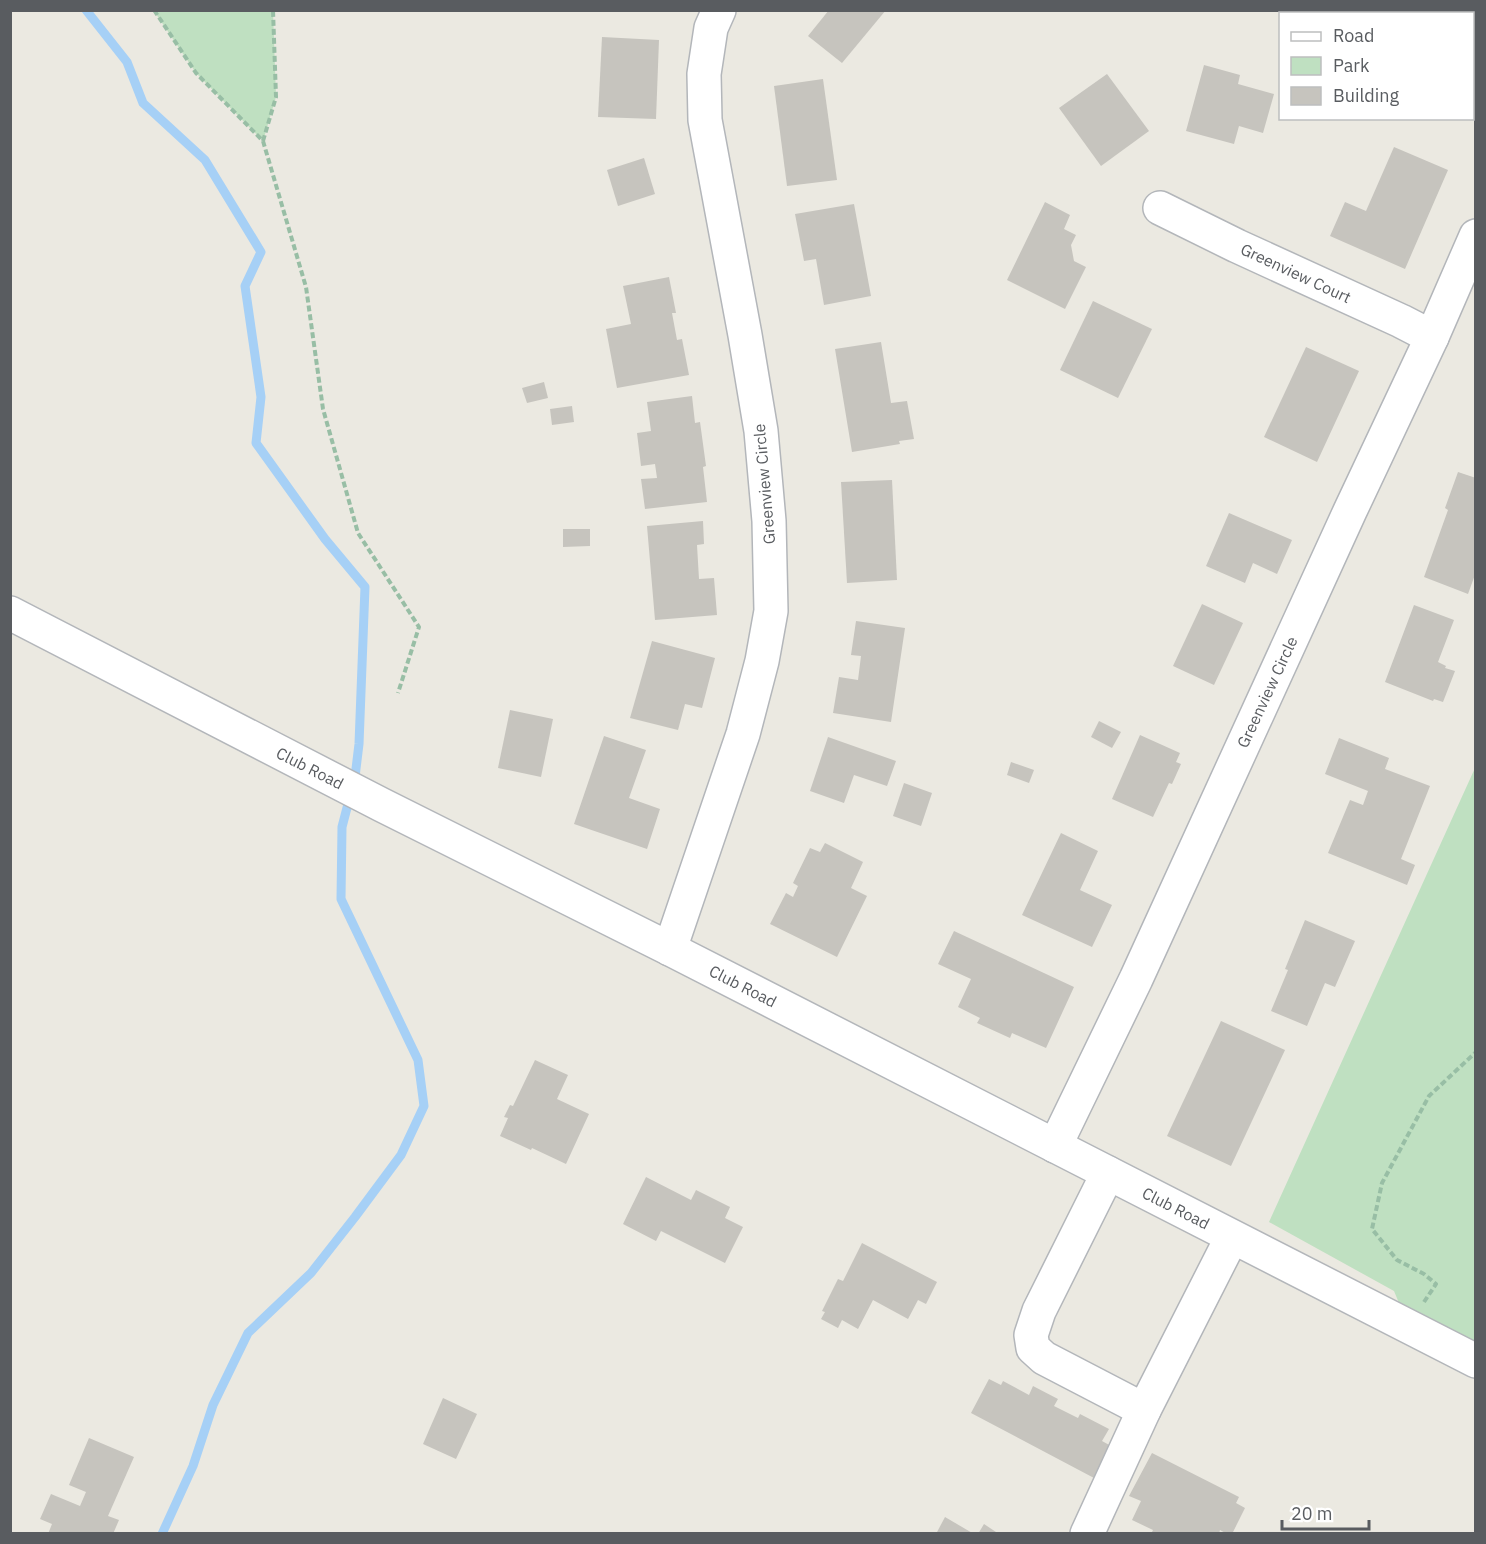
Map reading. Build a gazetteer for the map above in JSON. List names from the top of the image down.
{
  "streets": {
    "street": ["Greenview Court", "Greenview Circle", "Club Road"]
  },
  "crossings": [
    ["Greenview Court", "Greenview Circle"],
    ["Greenview Circle", "Club Road"]
  ],
  "legend": ["Road", "Park", "Building"],
  "scale_bar": "20 m"
}
